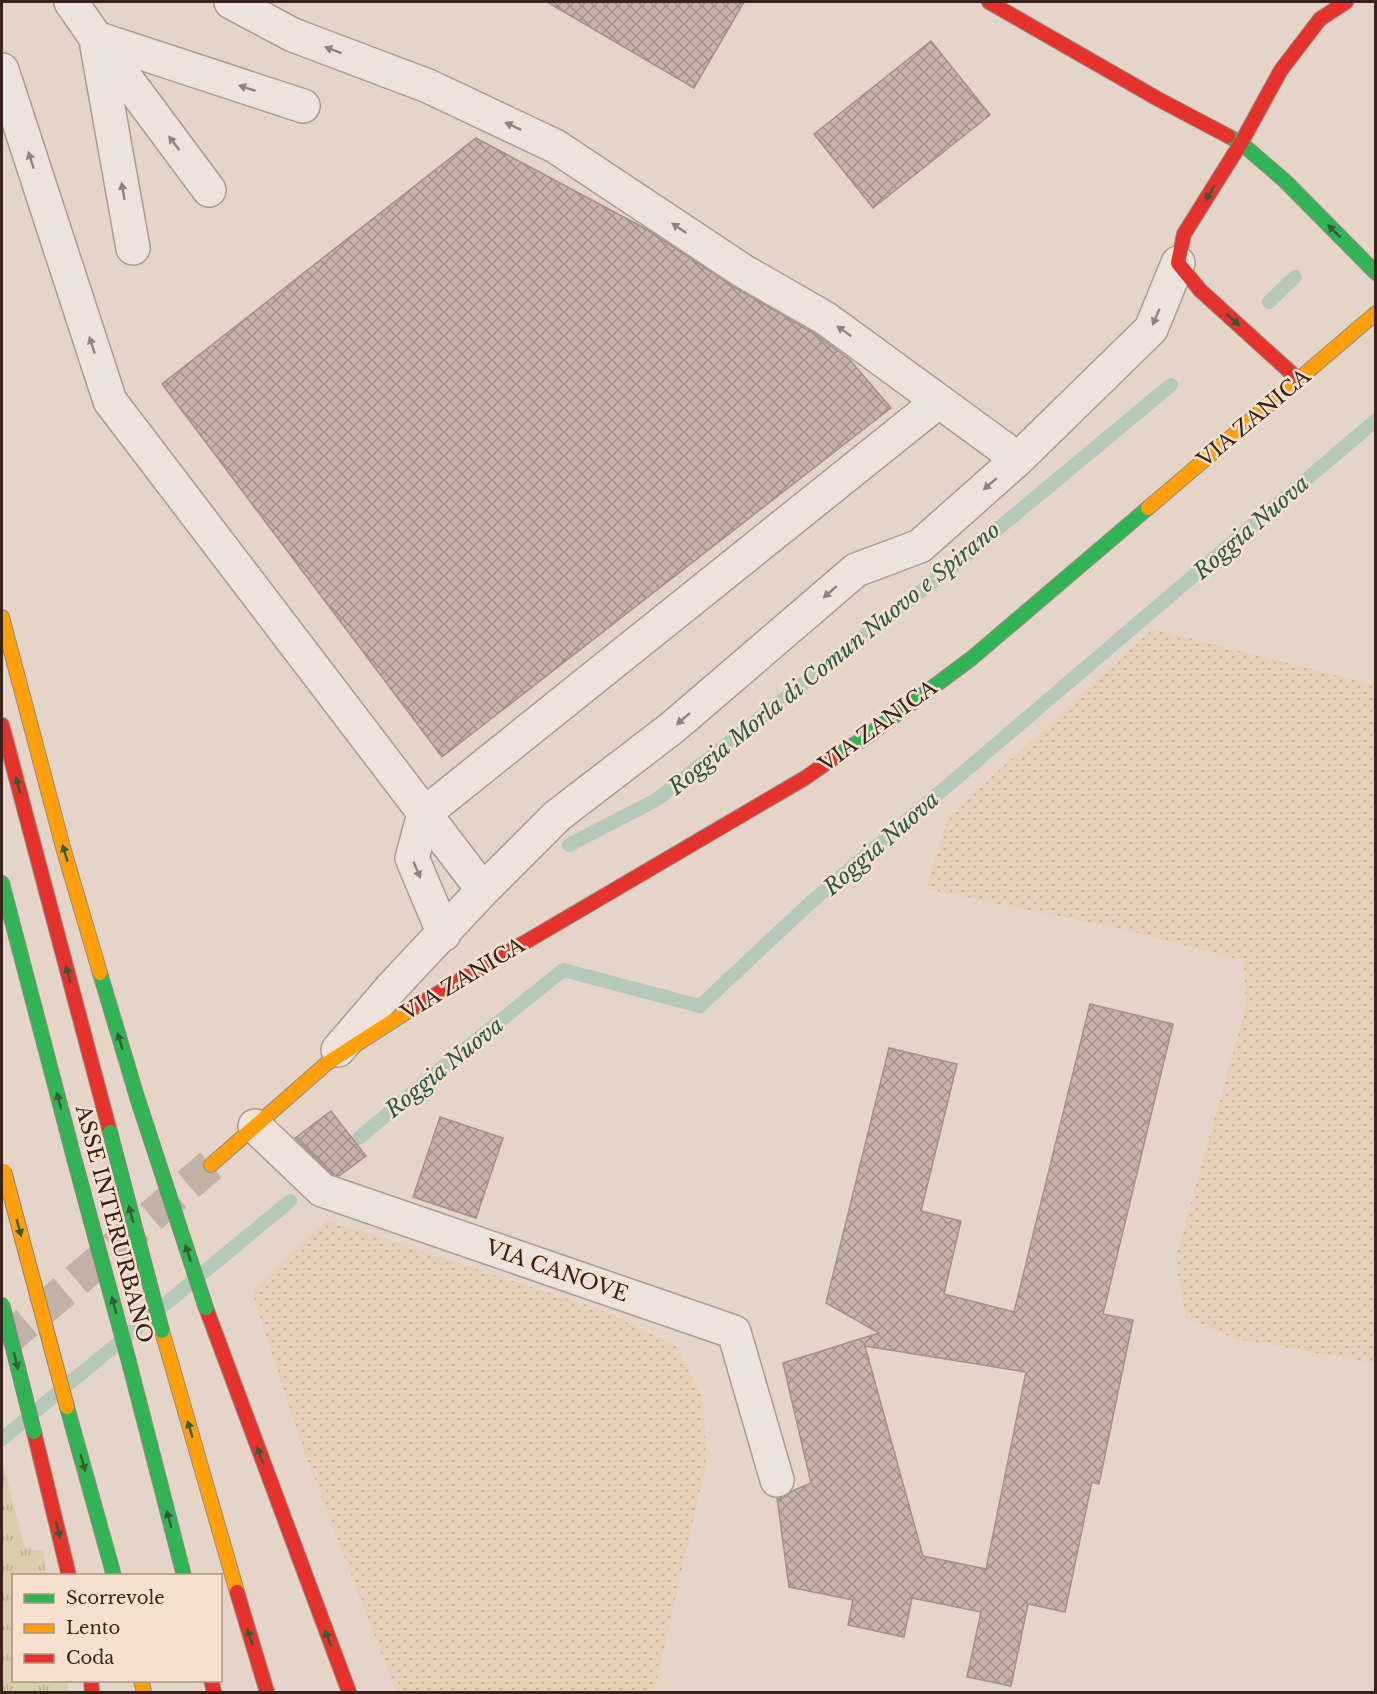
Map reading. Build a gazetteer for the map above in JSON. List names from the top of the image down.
{
  "streets": {
    "main road": ["VIA ZANICA", "ASSE INTERURBANO"],
    "street": ["VIA CANOVE"]
  },
  "crossings": [
    ["VIA ZANICA", "VIA CANOVE"]
  ],
  "water": ["Roggia Nuova", "Roggia Morla di Comun Nuovo e Spirano"],
  "legend": ["Scorrevole", "Lento", "Coda"]
}
